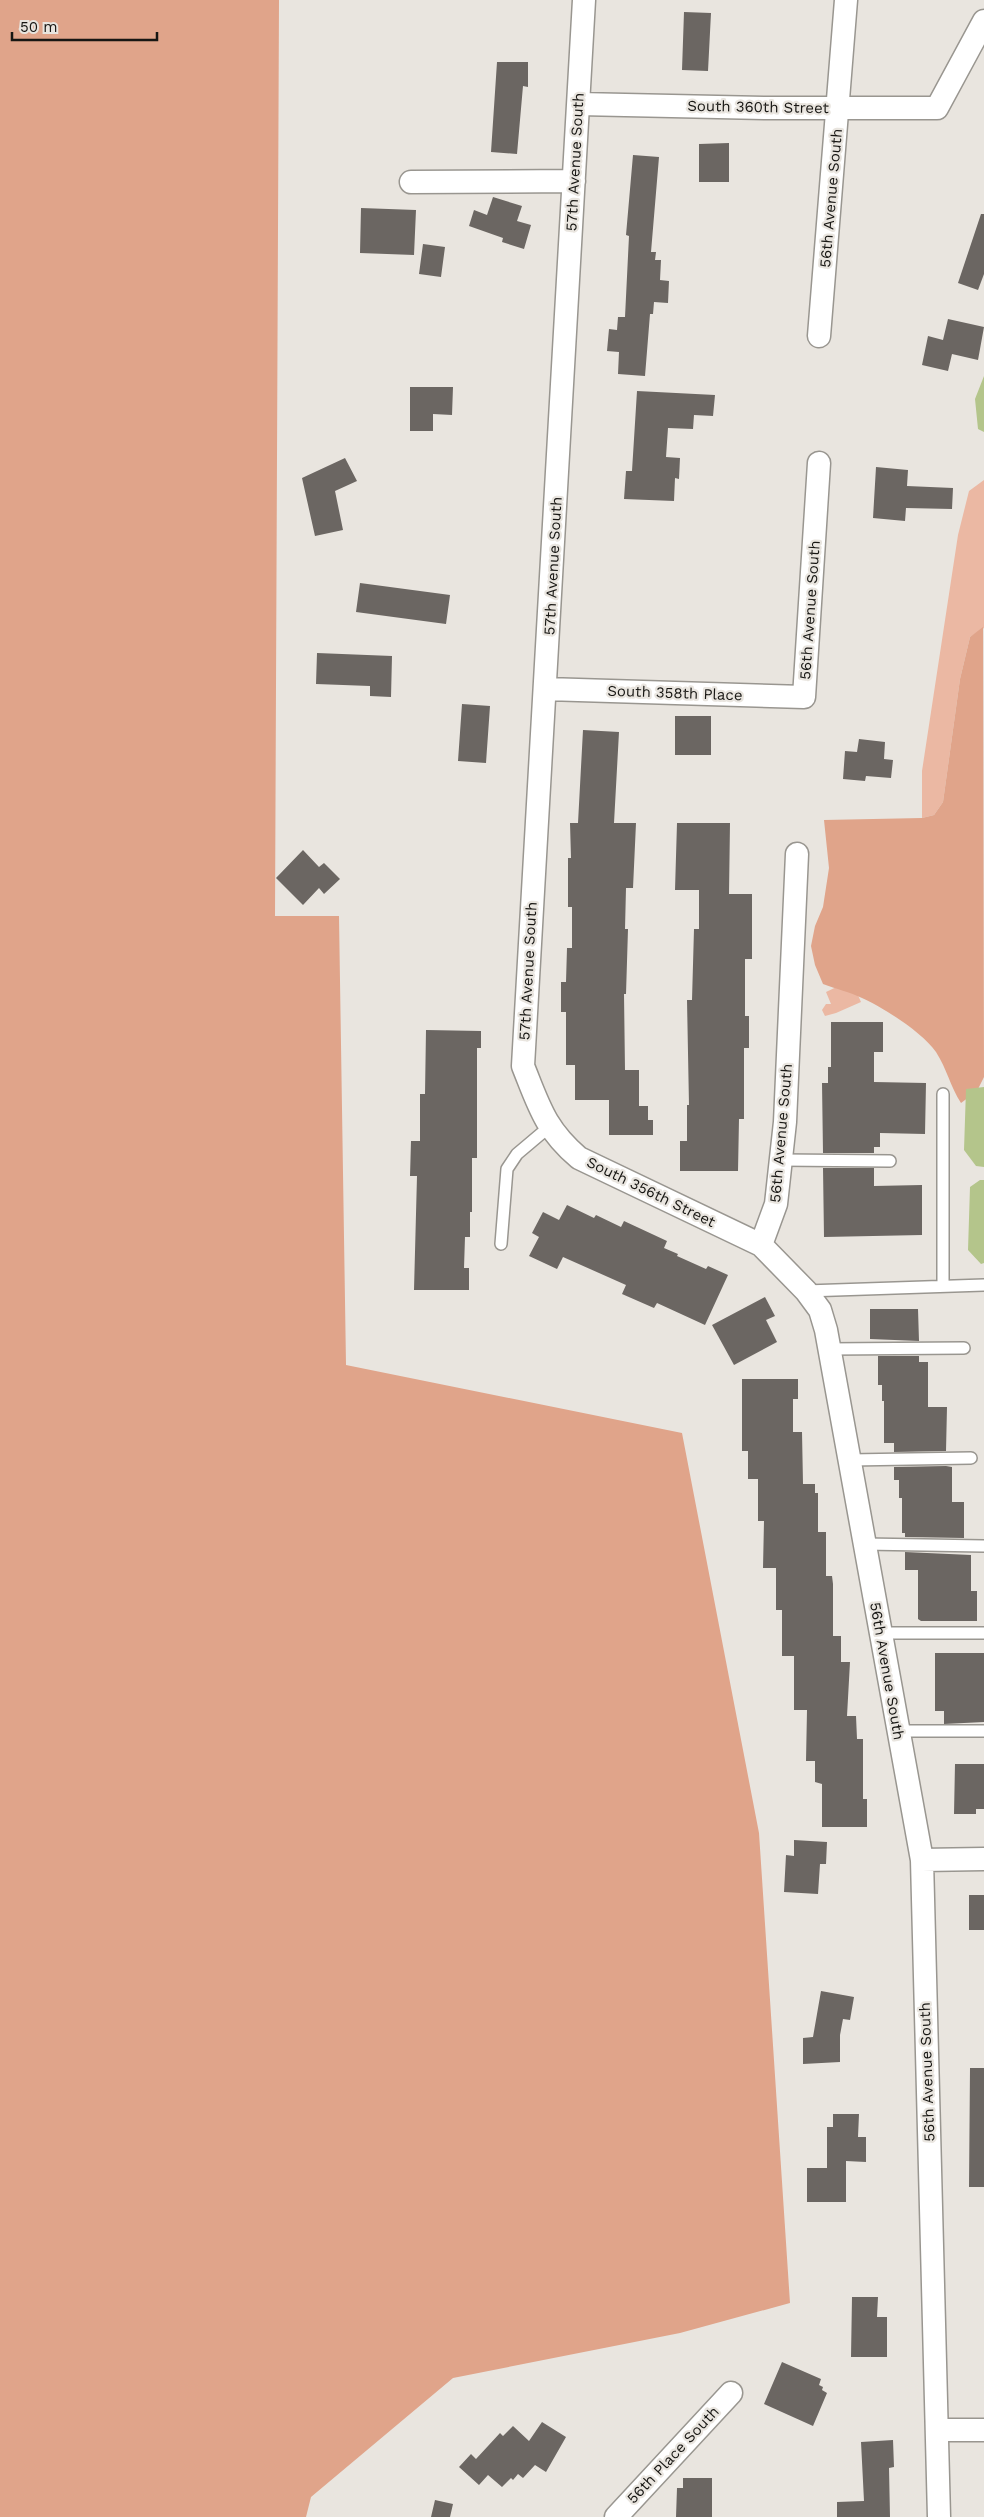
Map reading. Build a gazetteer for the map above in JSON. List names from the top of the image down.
{
  "streets": {
    "street": [
      "South 360th Street",
      "57th Avenue South",
      "56th Avenue South",
      "South 358th Place",
      "South 356th Street",
      "56th Place South"
    ]
  },
  "crossings": [
    ["South 360th Street", "57th Avenue South"],
    ["South 360th Street", "56th Avenue South"],
    ["57th Avenue South", "South 358th Place"],
    ["57th Avenue South", "South 356th Street"],
    ["56th Avenue South", "South 358th Place"],
    ["56th Avenue South", "South 356th Street"]
  ],
  "scale_bar": "50 m"
}
